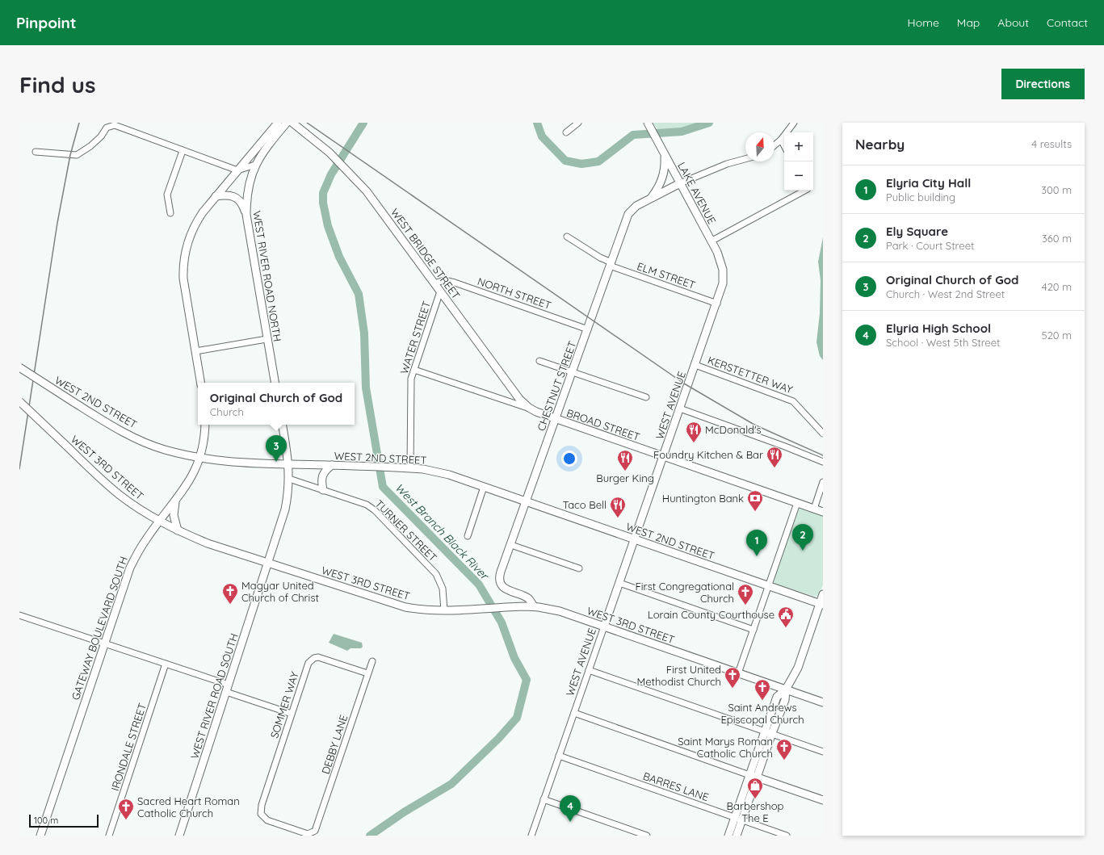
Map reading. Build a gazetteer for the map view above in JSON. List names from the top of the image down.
{
  "streets": {
    "main road": [
      "LAKE AVENUE",
      "WEST BRIDGE STREET",
      "WEST RIVER ROAD NORTH",
      "CHESTNUT STREET",
      "WEST 2ND STREET",
      "WEST AVENUE",
      "BROAD STREET",
      "WEST 3RD STREET",
      "GATEWAY BOULEVARD SOUTH",
      "WEST RIVER ROAD SOUTH"
    ],
    "street": [
      "ELM STREET",
      "NORTH STREET",
      "WATER STREET",
      "KERSTETTER WAY",
      "TURNER STREET",
      "SOMMER WAY",
      "DEBBY LANE",
      "IRONDALE STREET",
      "BARRES LANE"
    ]
  },
  "crossings": [
    ["LAKE AVENUE", "CHESTNUT STREET"],
    ["LAKE AVENUE", "WEST AVENUE"],
    ["WEST BRIDGE STREET", "NORTH STREET"],
    ["WEST BRIDGE STREET", "WATER STREET"],
    ["WEST BRIDGE STREET", "BROAD STREET"],
    ["ELM STREET", "CHESTNUT STREET"],
    ["ELM STREET", "WEST AVENUE"],
    ["NORTH STREET", "CHESTNUT STREET"],
    ["WATER STREET", "WEST 2ND STREET"],
    ["WATER STREET", "BROAD STREET"],
    ["KERSTETTER WAY", "WEST AVENUE"],
    ["CHESTNUT STREET", "WEST 2ND STREET"],
    ["CHESTNUT STREET", "BROAD STREET"],
    ["CHESTNUT STREET", "WEST 3RD STREET"],
    ["WEST 2ND STREET", "WEST AVENUE"],
    ["WEST 2ND STREET", "GATEWAY BOULEVARD SOUTH"],
    ["WEST AVENUE", "BROAD STREET"],
    ["WEST AVENUE", "WEST 3RD STREET"],
    ["WEST AVENUE", "BARRES LANE"],
    ["WEST 3RD STREET", "TURNER STREET"],
    ["WEST 3RD STREET", "GATEWAY BOULEVARD SOUTH"],
    ["WEST 3RD STREET", "WEST RIVER ROAD SOUTH"],
    ["SOMMER WAY", "DEBBY LANE"]
  ],
  "water": ["West Branch Black River"],
  "places": {
    "restaurant": [
      "McDonald's",
      "Foundry Kitchen & Bar",
      "Burger King",
      "Taco Bell"
    ],
    "bank": ["Huntington Bank"],
    "church": [
      "Magyar United Church of Christ",
      "First Congregational Church",
      "First United Methodist Church",
      "Saint Andrews Episcopal Church",
      "Saint Marys Roman Catholic Church",
      "Sacred Heart Roman Catholic Church"
    ],
    "public building": ["Lorain County Courthouse"],
    "shop": ["Barbershop The E"]
  },
  "scale_bar": "100 m",
  "north": "top",
  "page": {
    "header": "Pinpoint",
    "nav": [
      "Home",
      "Map",
      "About",
      "Contact"
    ],
    "buttons": "Directions",
    "title": "Find us",
    "heading": ["Nearby", "4 results"],
    "map_buttons": ["+", "−"],
    "list": [
      {
        "mark": "1",
        "name": "Elyria City Hall",
        "note": "Public building",
        "value": "300 m"
      },
      {
        "mark": "2",
        "name": "Ely Square",
        "note": "Park · Court Street",
        "value": "360 m"
      },
      {
        "mark": "3",
        "name": "Original Church of God",
        "note": "Church · West 2nd Street",
        "value": "420 m"
      },
      {
        "mark": "4",
        "name": "Elyria High School",
        "note": "School · West 5th Street",
        "value": "520 m"
      }
    ],
    "popup": ["Original Church of God", "Church"],
    "pins": [
      "3",
      "2",
      "1",
      "4"
    ],
    "scale": "100 m"
  }
}
